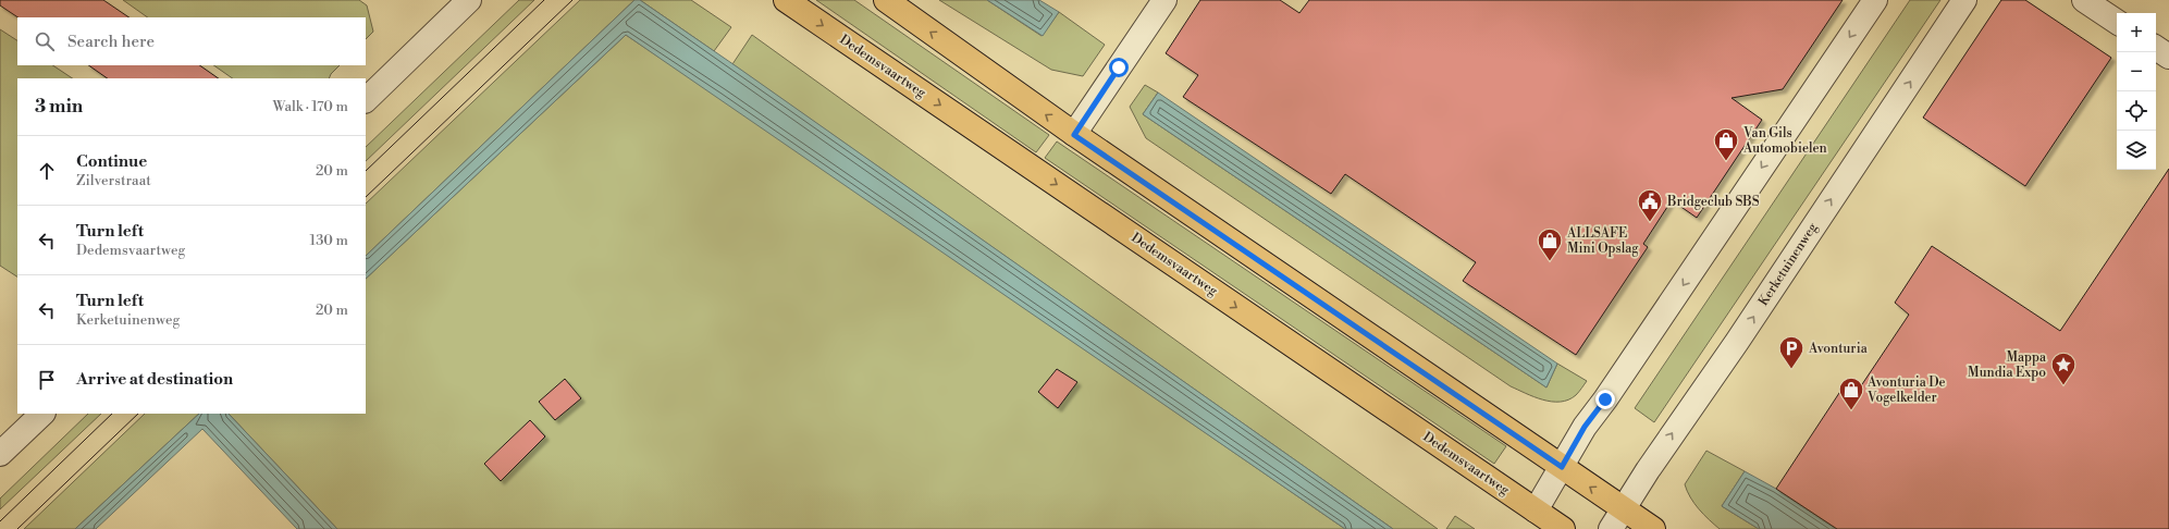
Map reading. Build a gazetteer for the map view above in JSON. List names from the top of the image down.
{
  "streets": {
    "main road": ["Dedemsvaartweg"],
    "street": ["Kerketuinenweg"]
  },
  "places": {
    "shop": ["Van Gils Automobielen", "ALLSAFE Mini Opslag", "Avonturia De Vogelkelder"],
    "public building": ["Bridgeclub SBS"],
    "parking": ["Avonturia"],
    "place": ["Mappa Mundia Expo"]
  },
  "page": {
    "map_buttons": ["+", "−"],
    "search": "Search here",
    "heading": ["3 min", "Walk · 170 m"],
    "list": [
      ["Continue", "Zilverstraat", "20 m"],
      ["Turn left", "Dedemsvaartweg", "130 m"],
      ["Turn left", "Kerketuinenweg", "20 m"],
      "Arrive at destination"
    ]
  }
}
